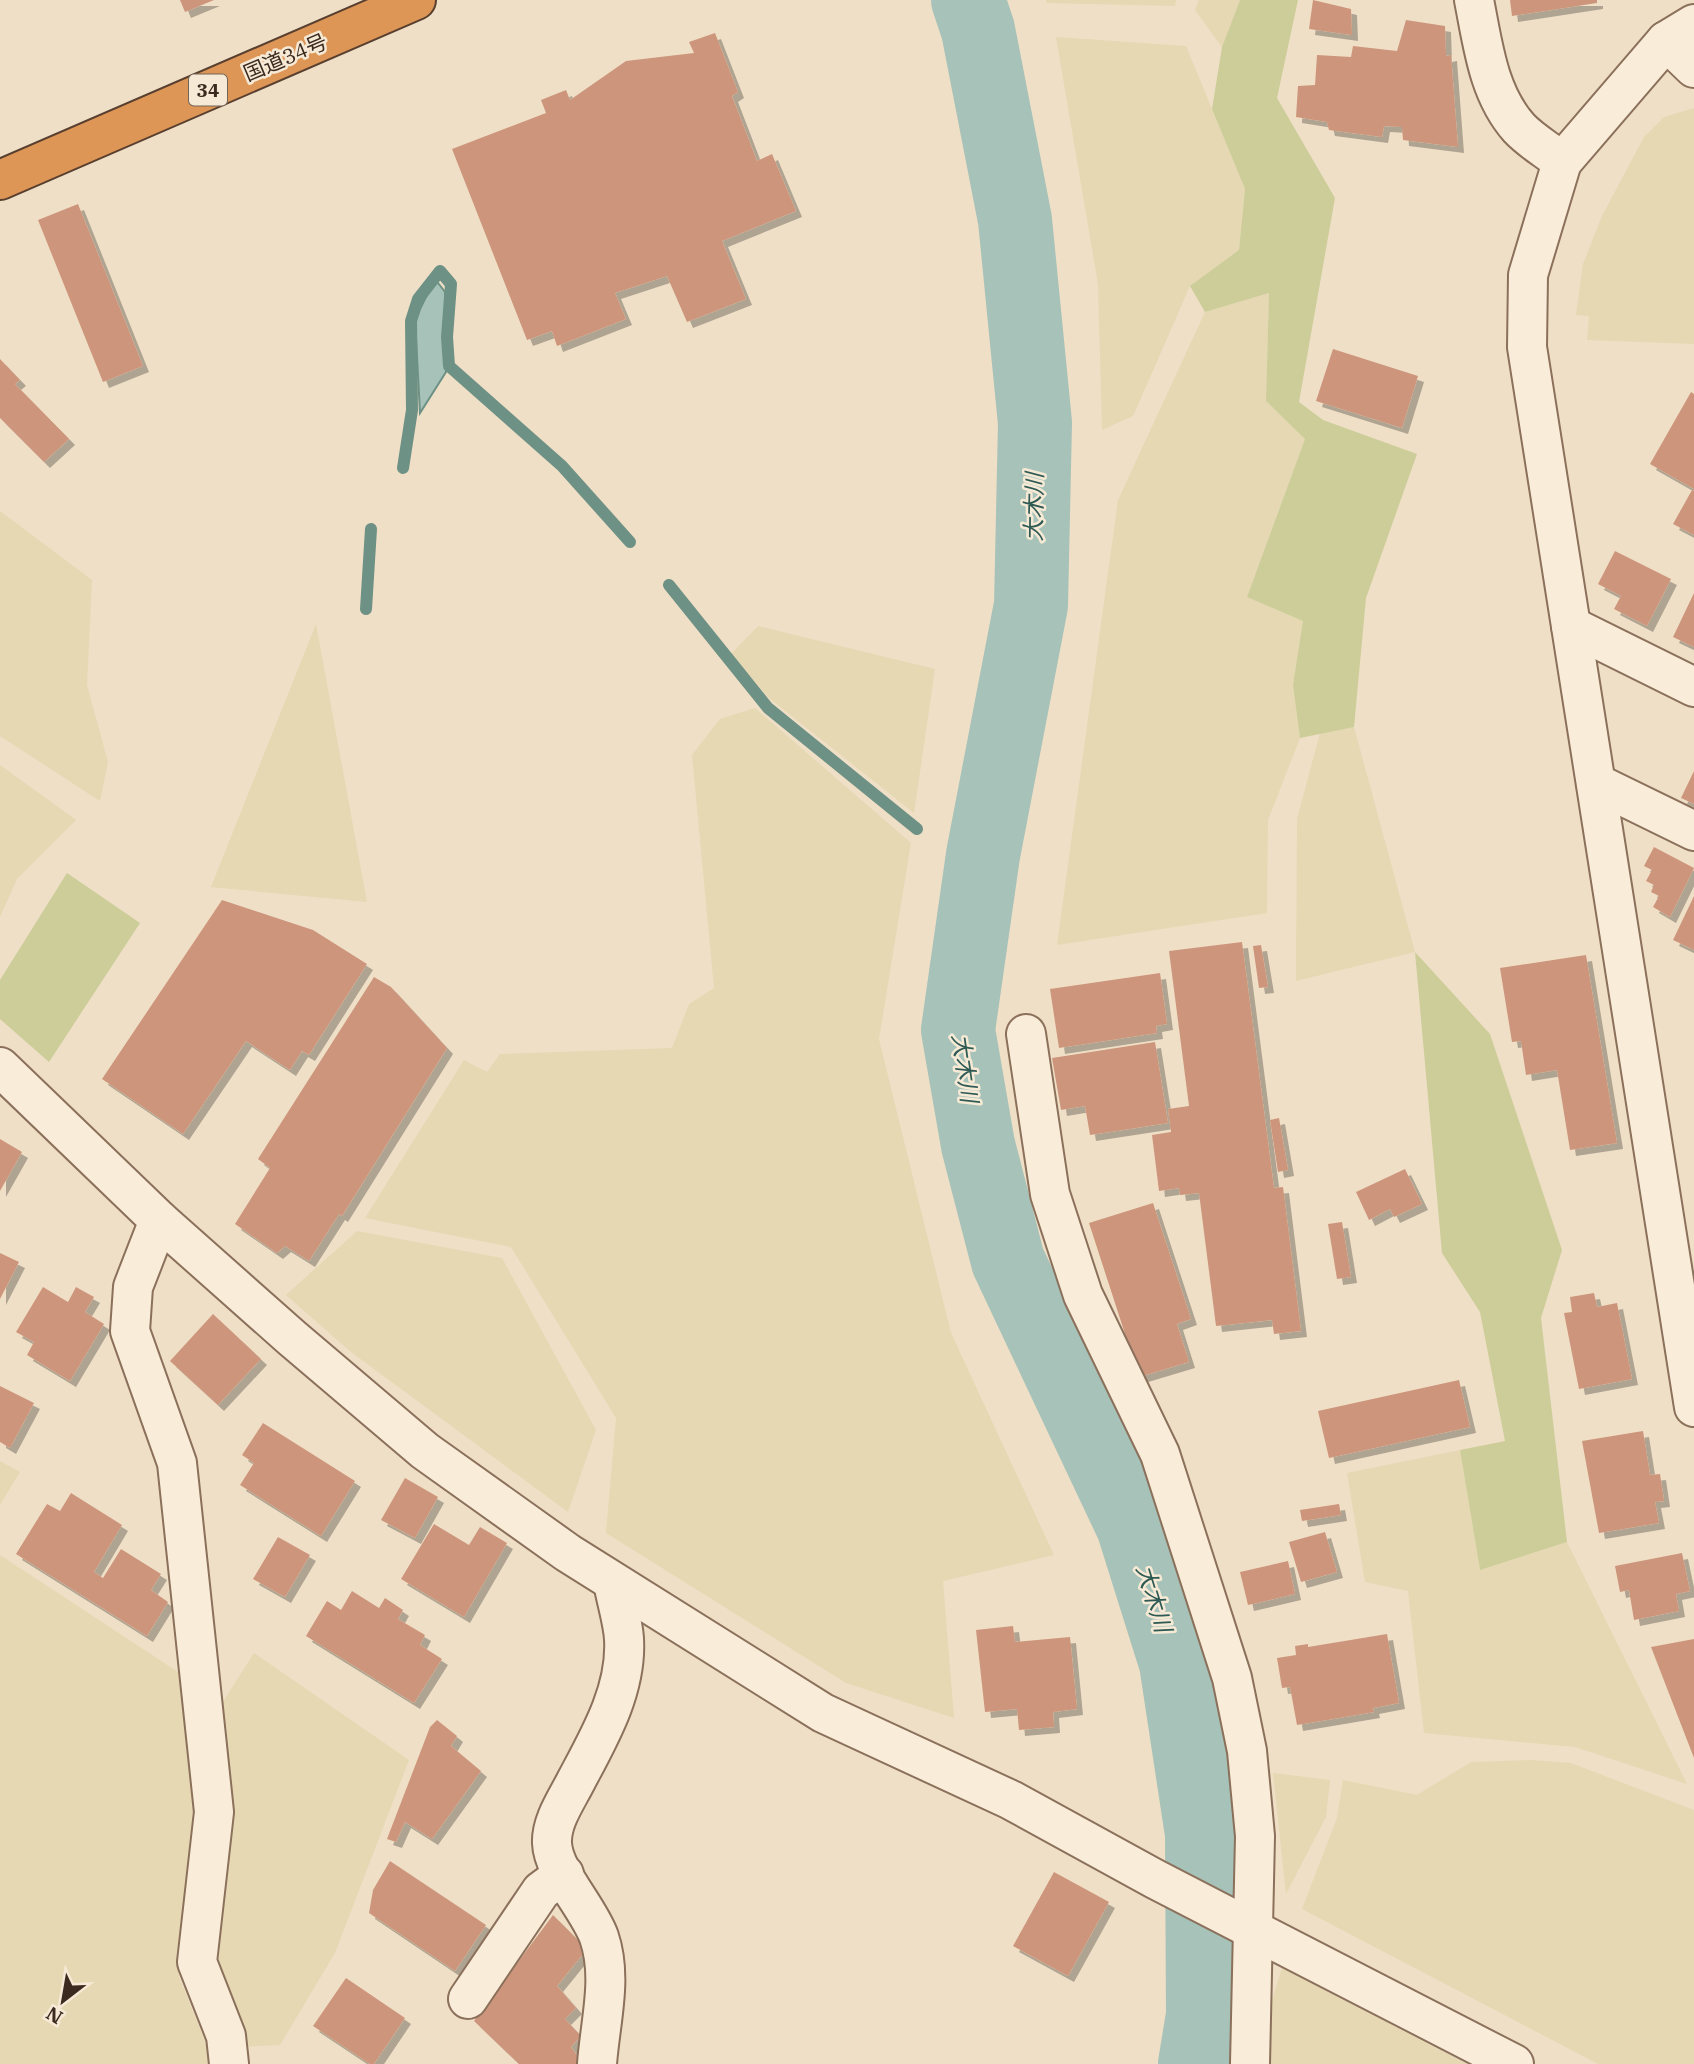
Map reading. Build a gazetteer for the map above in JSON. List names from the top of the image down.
{
  "streets": {
    "highway": ["国道34号", "34"]
  },
  "water": ["大木川"],
  "north": "bottom left"
}
